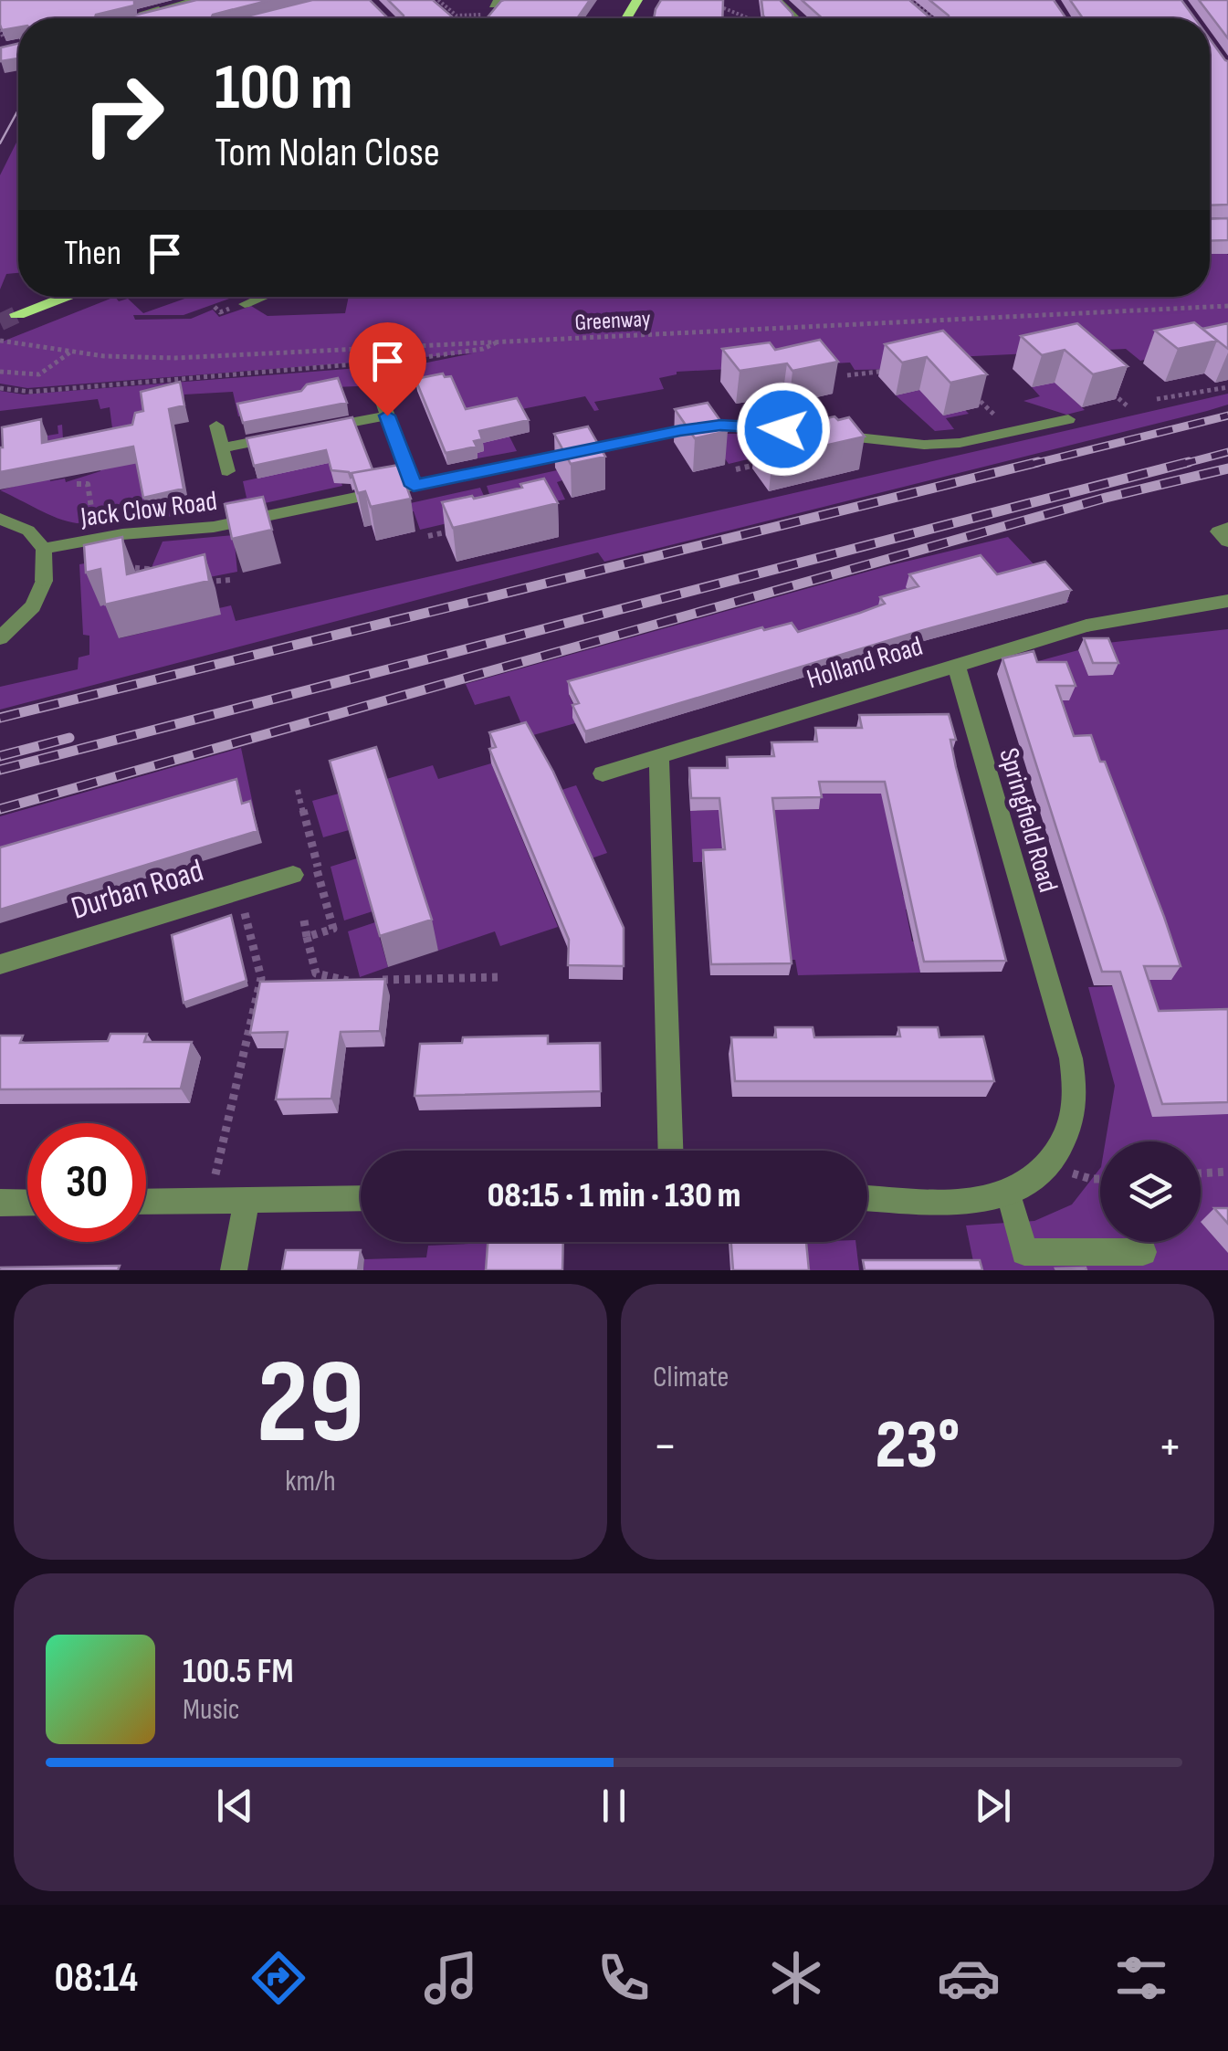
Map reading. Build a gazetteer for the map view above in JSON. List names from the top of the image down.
{
  "streets": {
    "street": [
      "Jack Clow Road",
      "Holland Road",
      "Springfield Road",
      "Durban Road"
    ],
    "path": ["Greenway"]
  },
  "crossings": [
    ["Holland Road", "Springfield Road"]
  ],
  "page": {
    "turn": ["100 m", "Tom Nolan Close"],
    "then": "Then",
    "limit": "30",
    "trip": "08:15 · 1 min · 130 m",
    "tile": [
      ["29", "km/h"],
      "Climate"
    ],
    "heat": ["−", "23°", "+"],
    "song": ["100.5 FM", "Music"],
    "tabs": "08:14"
  }
}
